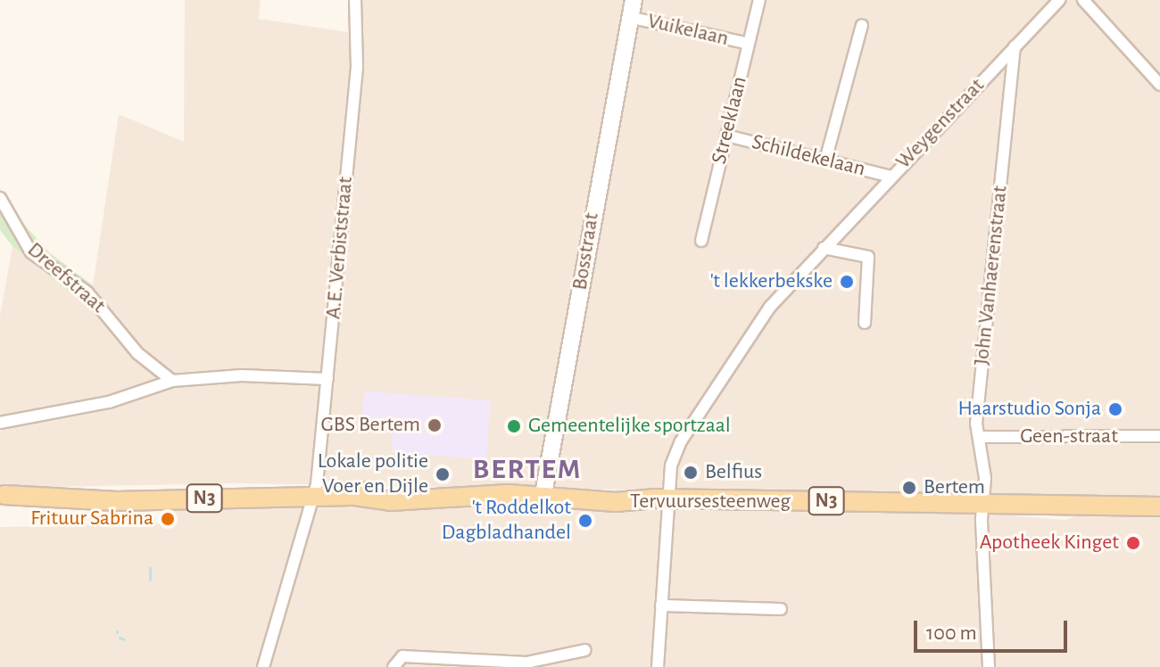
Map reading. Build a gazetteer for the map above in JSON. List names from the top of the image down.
{
  "streets": {
    "main road": ["N3", "Tervuursesteenweg"],
    "street": [
      "Vuikelaan",
      "Streeklaan",
      "Weygenstraat",
      "Schildekelaan",
      "A.E. Verbiststraat",
      "Bosstraat",
      "John Vanhaerenstraat",
      "Dreefstraat",
      "Geen-straat"
    ]
  },
  "crossings": [
    ["Vuikelaan", "Streeklaan"],
    ["Vuikelaan", "Bosstraat"],
    ["Streeklaan", "Schildekelaan"],
    ["Weygenstraat", "Schildekelaan"],
    ["Weygenstraat", "John Vanhaerenstraat"],
    ["Weygenstraat", "Tervuursesteenweg"],
    ["A.E. Verbiststraat", "Tervuursesteenweg"],
    ["Bosstraat", "Tervuursesteenweg"],
    ["John Vanhaerenstraat", "Geen-straat"],
    ["John Vanhaerenstraat", "Tervuursesteenweg"]
  ],
  "districts": ["BERTEM"],
  "places": [
    "'t lekkerbekske",
    "Haarstudio Sonja",
    "GBS Bertem",
    "Gemeentelijke sportzaal",
    "Belfius",
    "Lokale politie Voer en Dijle",
    "Bertem",
    "Frituur Sabrina",
    "'t Roddelkot Dagbladhandel",
    "Apotheek Kinget"
  ],
  "scale_bar": "100 m"
}
